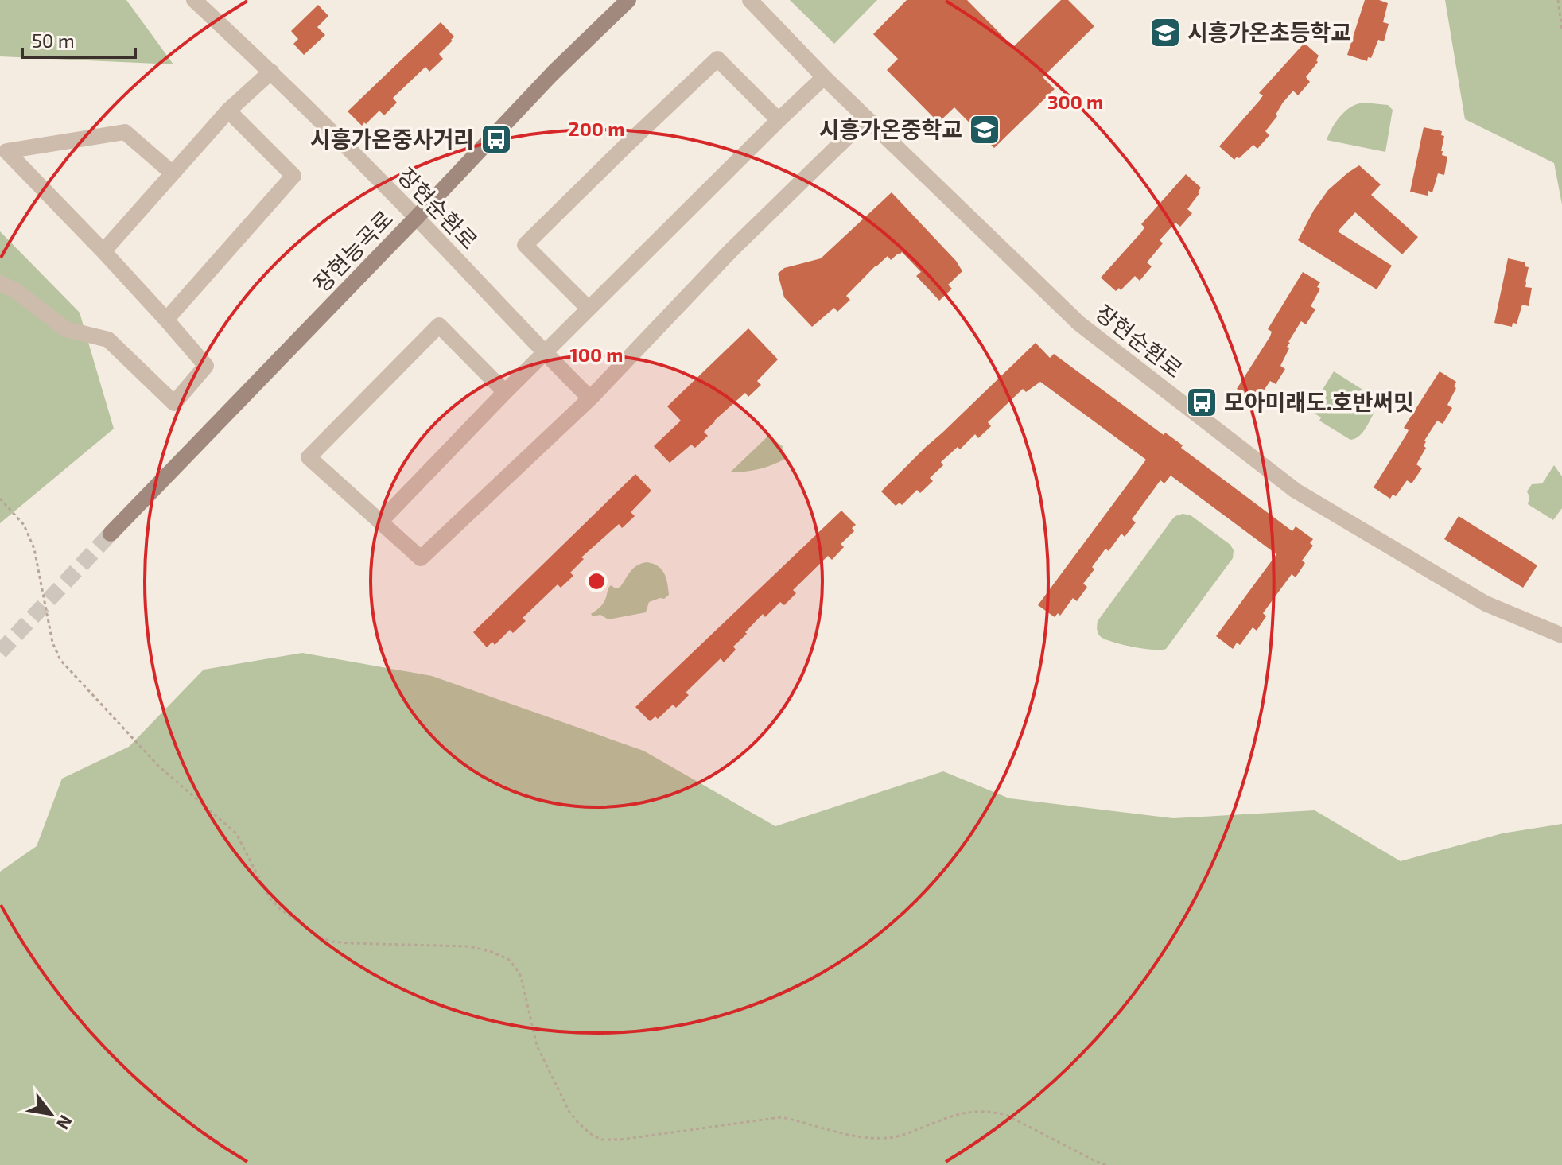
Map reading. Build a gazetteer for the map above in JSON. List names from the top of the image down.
{
  "streets": {
    "main road": ["장현능곡로"],
    "street": ["장현순환로"]
  },
  "crossings": [
    ["장현순환로", "장현능곡로"]
  ],
  "places": {
    "school or university": ["시흥가온초등학교", "시흥가온중학교"],
    "bus stop": ["시흥가온중사거리", "모아미래도.호반써밋"]
  },
  "scale_bar": "50 m",
  "north": "bottom right",
  "rings": ["300 m", "200 m", "100 m"]
}
